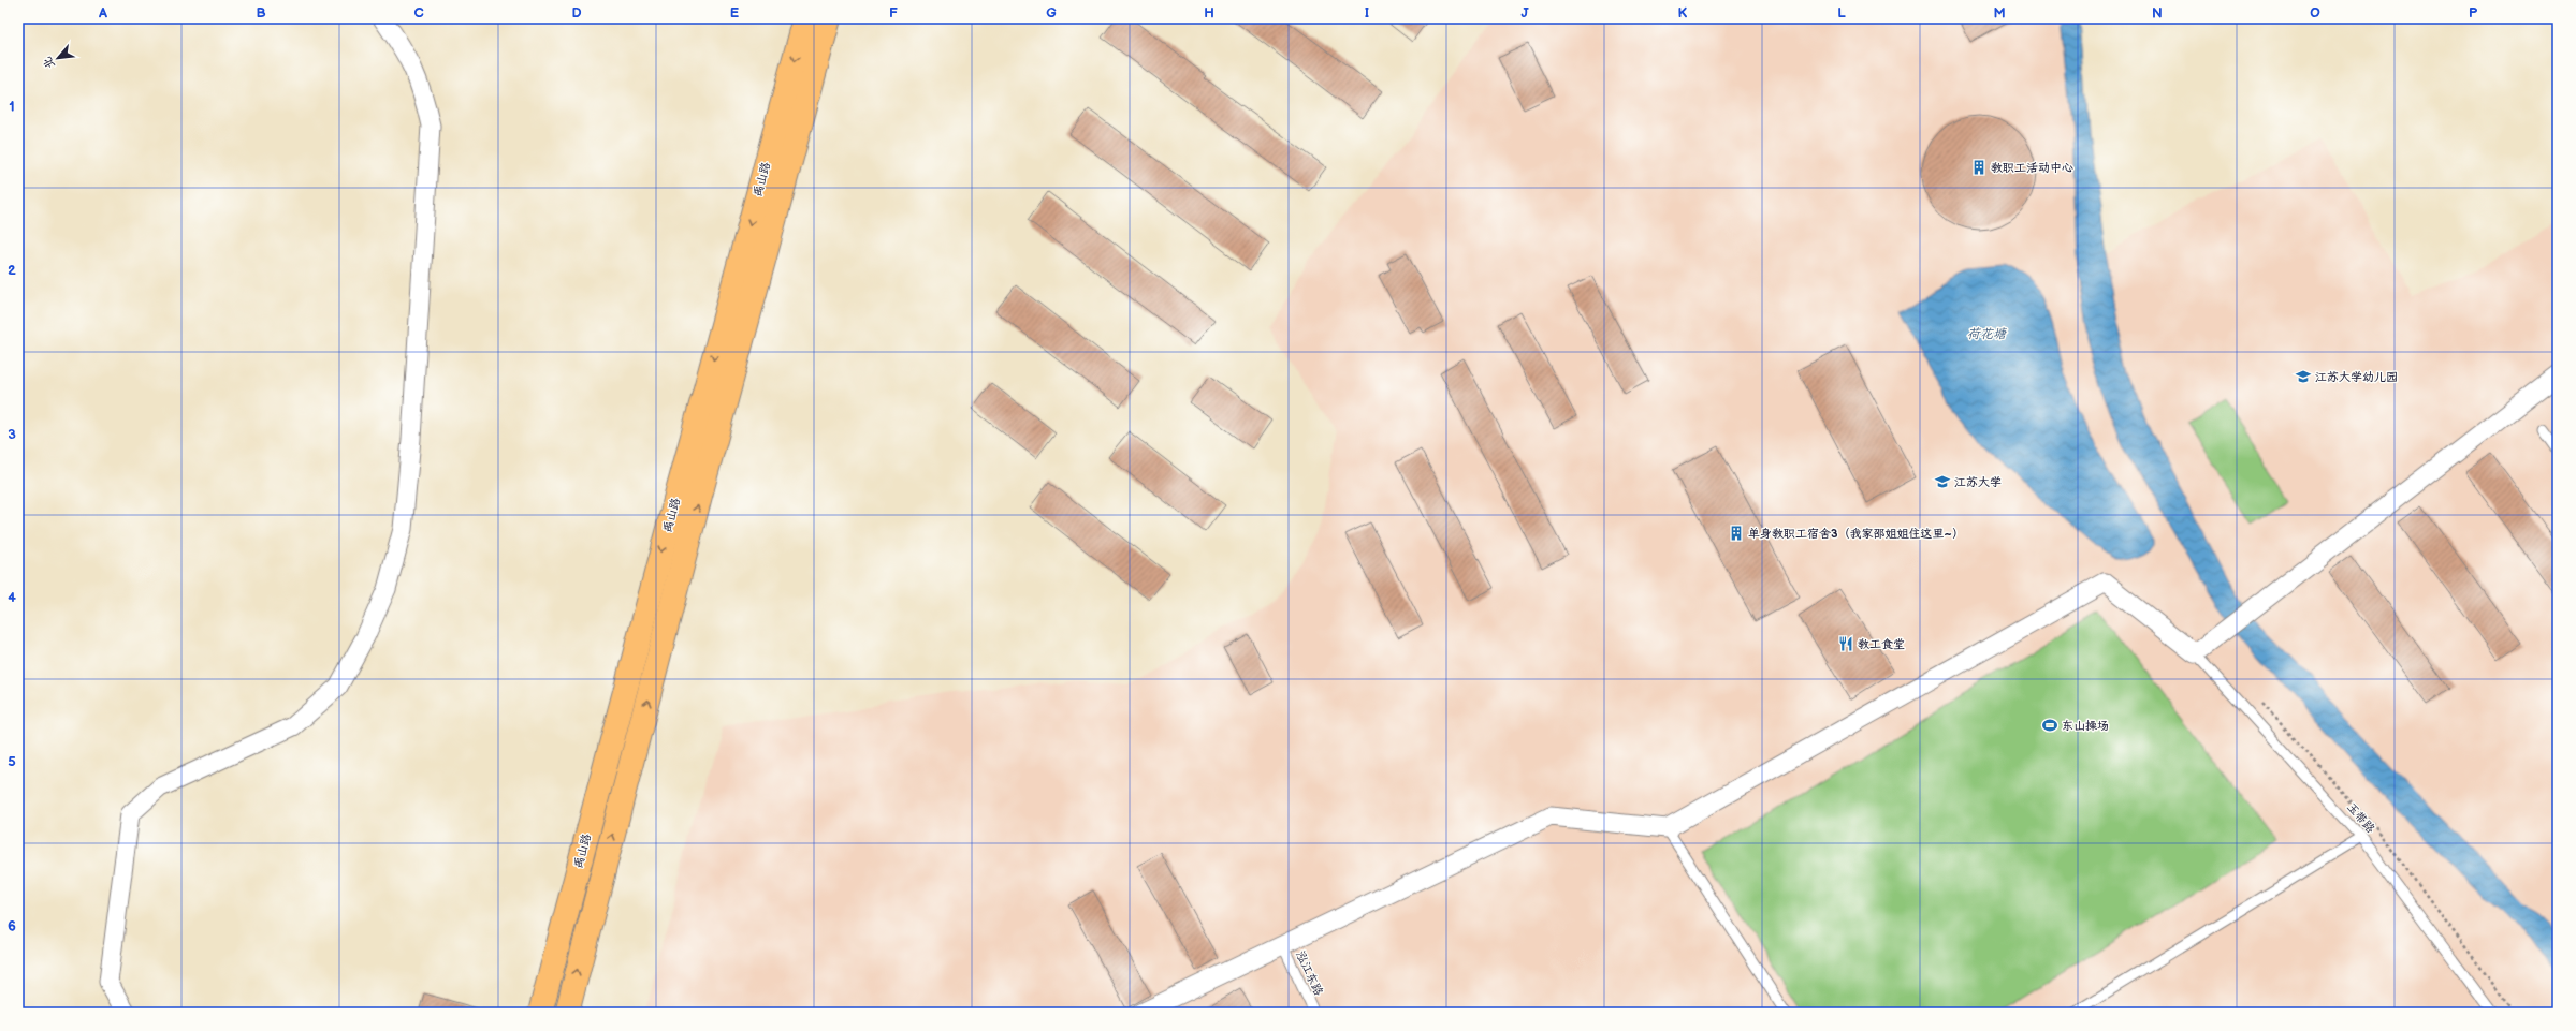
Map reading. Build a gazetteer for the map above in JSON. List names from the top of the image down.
{
  "streets": {
    "main road": ["禹山路"],
    "lane": ["玉带路", "泓江东路"]
  },
  "water": ["荷花塘"],
  "places": {
    "building": ["教职工活动中心", "单身教职工宿舍3（我家邵姐姐住这里~）"],
    "school or university": ["江苏大学幼儿园", "江苏大学"],
    "restaurant": ["教工食堂"],
    "sports": ["东山操场"]
  },
  "north": "bottom left",
  "grid": {
    "columns": [
      "A",
      "B",
      "C",
      "D",
      "E",
      "F",
      "G",
      "H",
      "I",
      "J",
      "K",
      "L",
      "M",
      "N",
      "O",
      "P"
    ],
    "rows": [
      "1",
      "2",
      "3",
      "4",
      "5",
      "6"
    ]
  }
}
